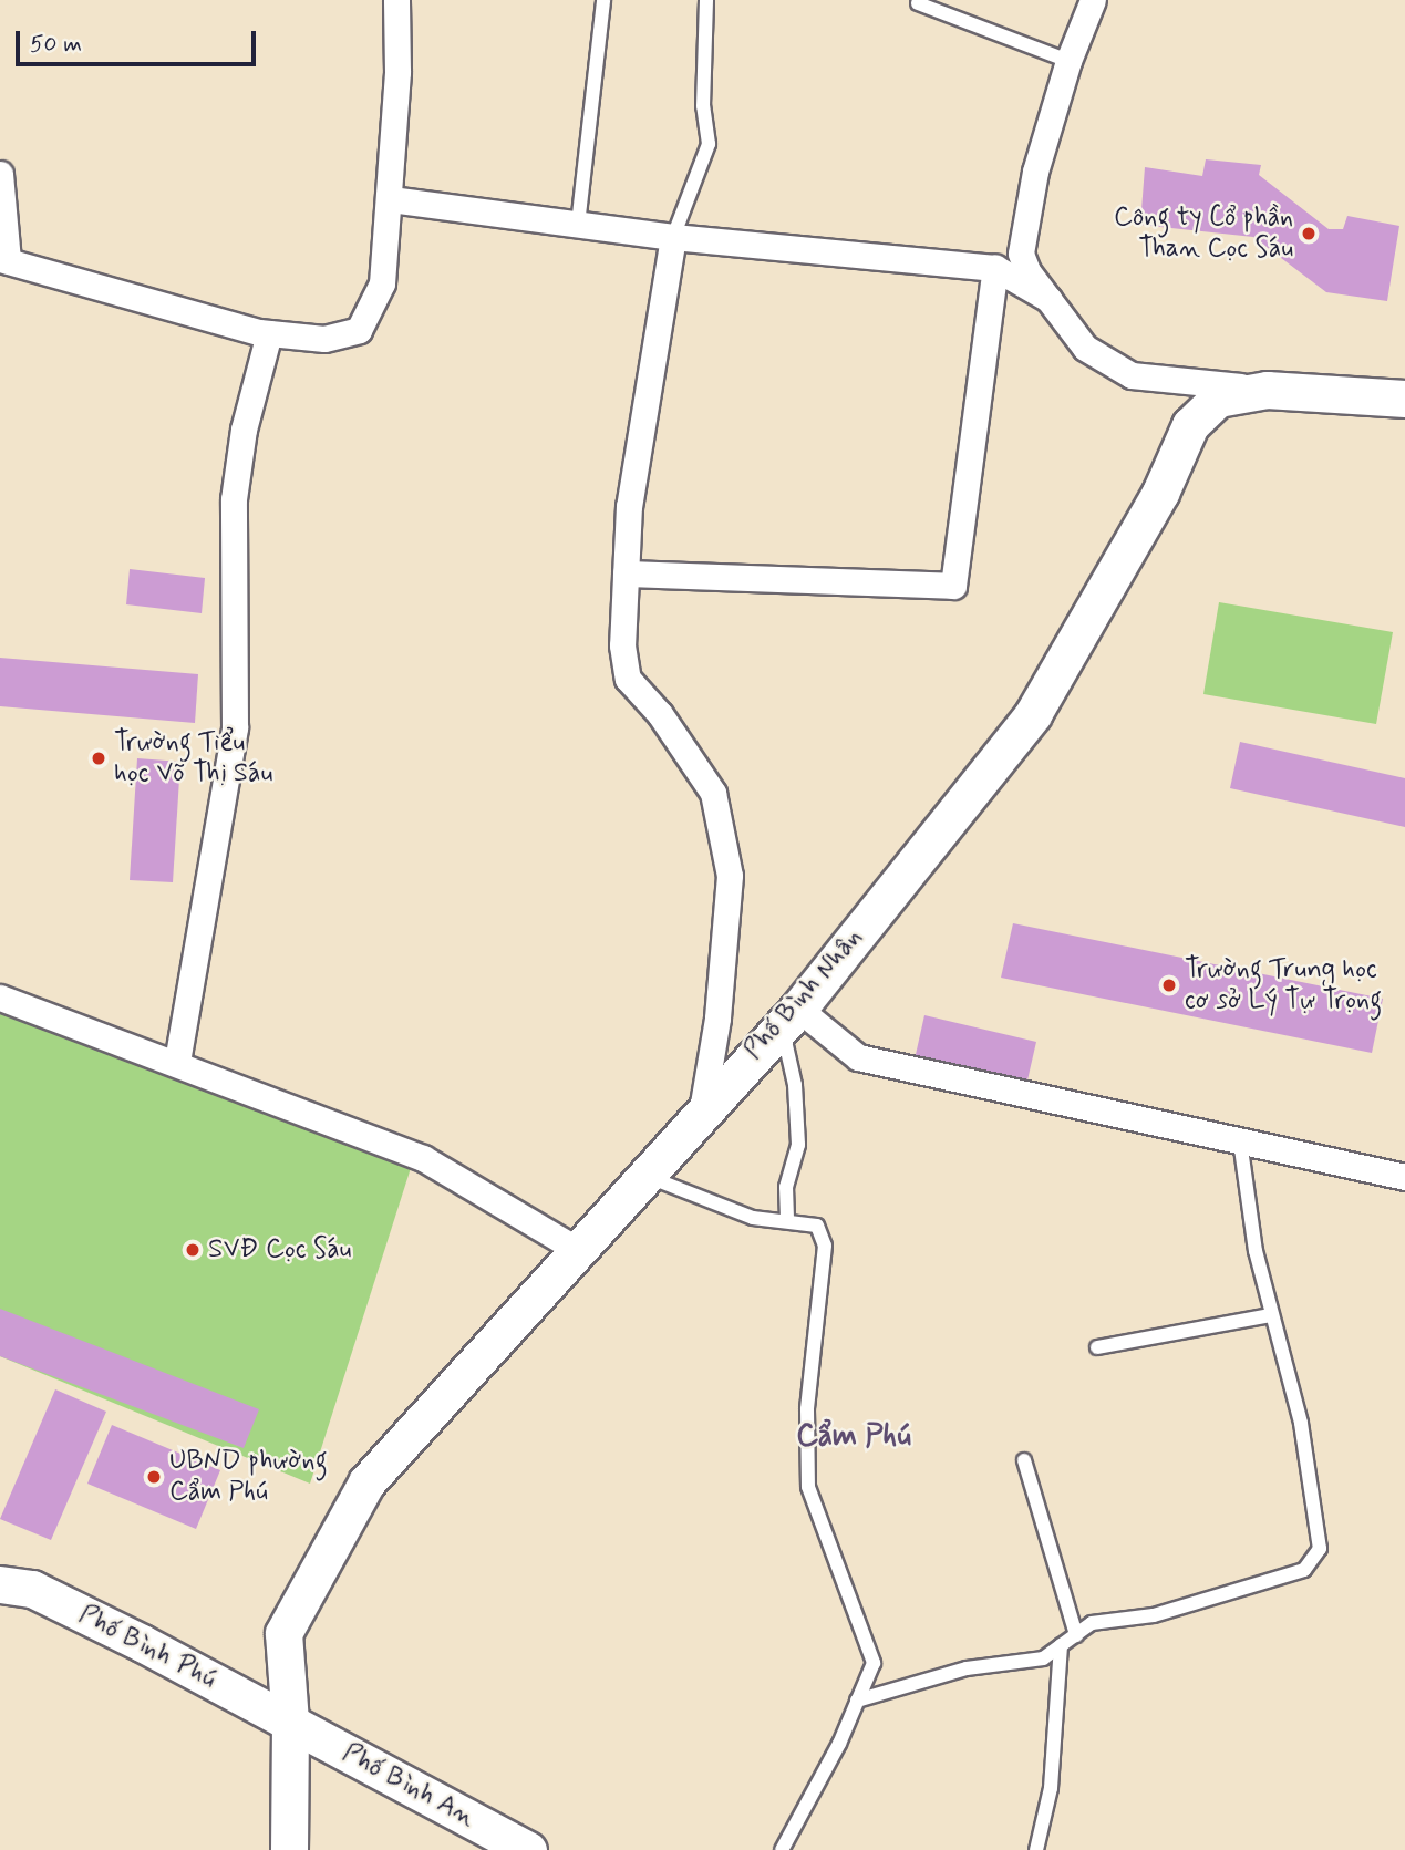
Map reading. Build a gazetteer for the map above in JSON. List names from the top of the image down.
{
  "streets": {
    "street": ["Phố Bình Nhân", "Phố Bình Phú", "Phố Bình An"]
  },
  "crossings": [
    ["Phố Bình Nhân", "Phố Bình Phú"],
    ["Phố Bình Nhân", "Phố Bình An"],
    ["Phố Bình Phú", "Phố Bình An"]
  ],
  "districts": ["Cẩm Phú"],
  "places": [
    "Công ty Cổ phần Than Cọc Sáu",
    "Trường Tiểu học Võ Thị Sáu",
    "Trường Trung học cơ sở Lý Tự Trọng",
    "SVĐ Cọc Sáu",
    "UBND phường Cẩm Phú"
  ],
  "scale_bar": "50 m"
}
